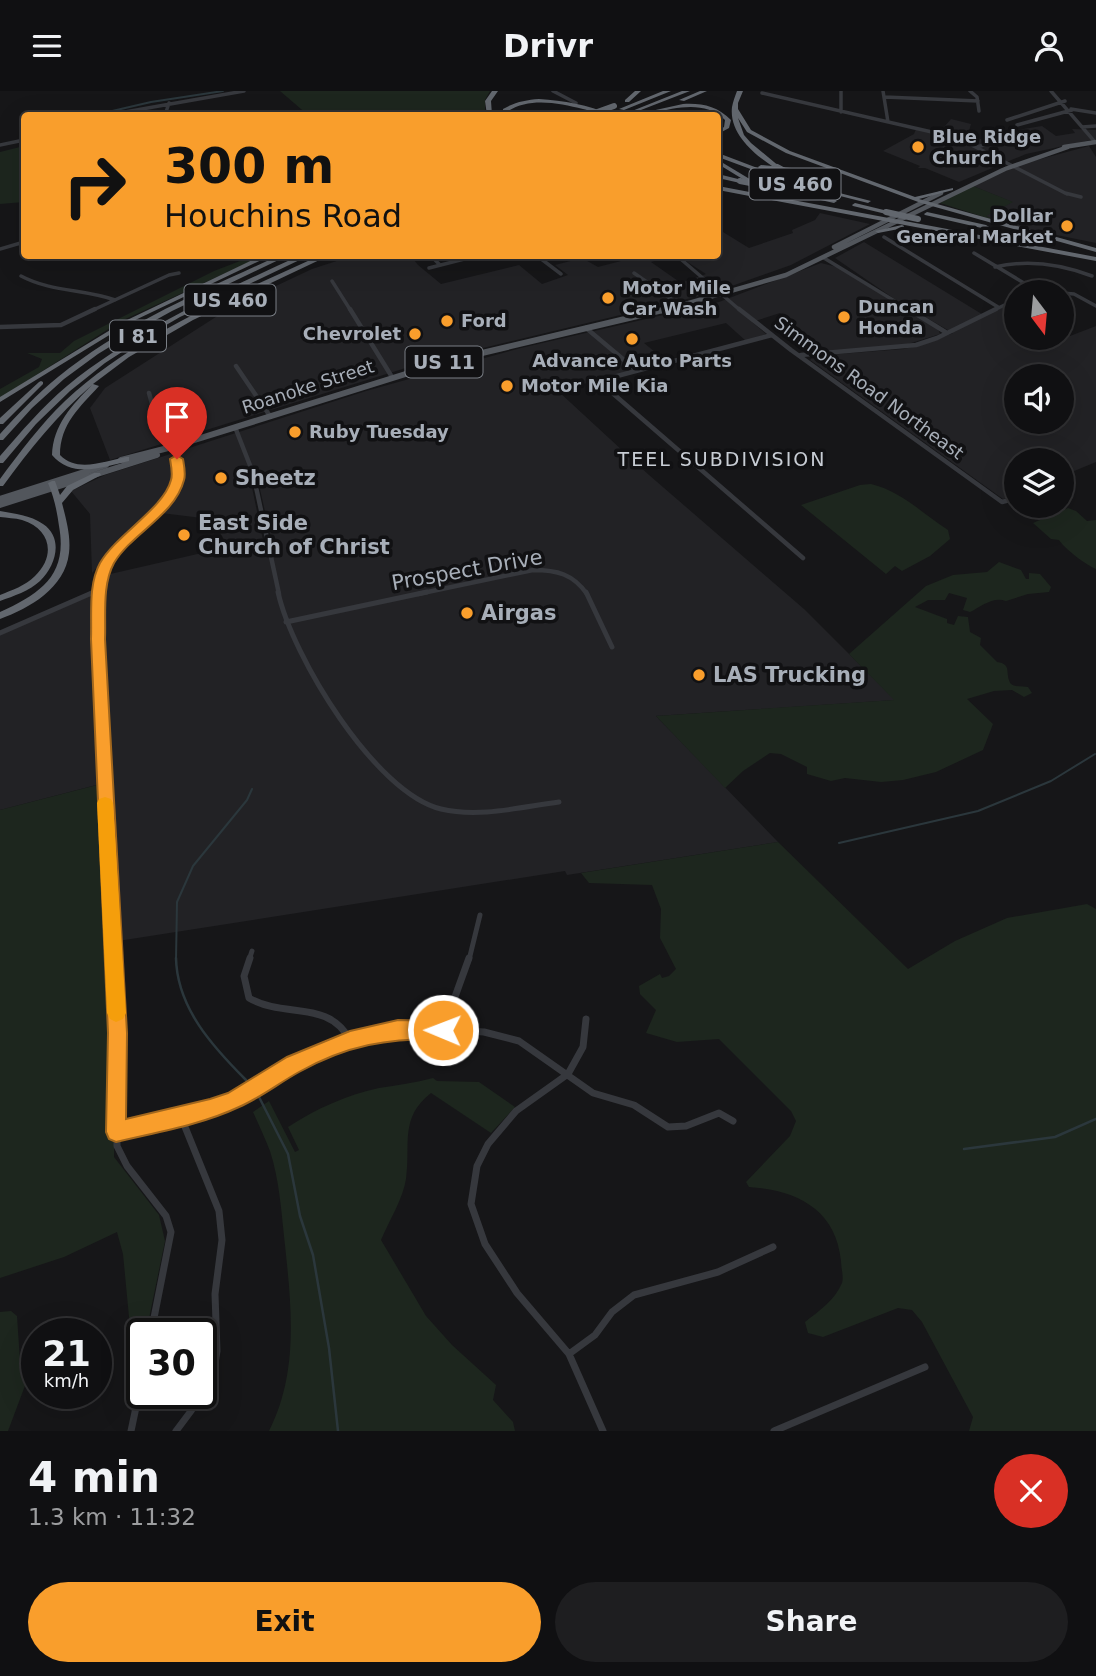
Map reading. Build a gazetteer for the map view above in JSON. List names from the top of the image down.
{
  "streets": {
    "highway": ["US 460", "I 81"],
    "main road": ["US 11", "Roanoke Street"],
    "street": ["Simmons Road Northeast", "Prospect Drive"]
  },
  "crossings": [
    ["Roanoke Street", "Simmons Road Northeast"]
  ],
  "districts": ["TEEL SUBDIVISION"],
  "places": [
    "Blue Ridge Church",
    "Dollar General Market",
    "Motor Mile Car Wash",
    "Duncan Honda",
    "Ford",
    "Chevrolet",
    "Advance Auto Parts",
    "Motor Mile Kia",
    "Ruby Tuesday",
    "Sheetz",
    "East Side Church of Christ",
    "Airgas",
    "LAS Trucking"
  ],
  "north": "bottom",
  "page": {
    "header": "Drivr",
    "turn": ["300 m", "Houchins Road"],
    "speed": "21 km/h",
    "limit": "30",
    "heading": ["4 min", "1.3 km · 11:32"],
    "buttons": ["Exit", "Share"]
  }
}
